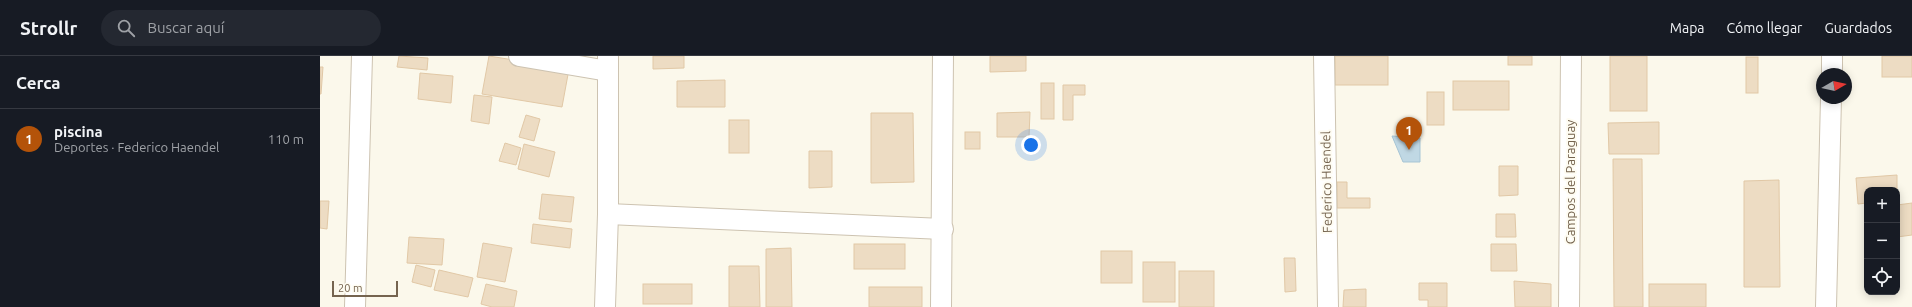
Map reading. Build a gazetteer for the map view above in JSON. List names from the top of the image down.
{
  "streets": {
    "street": ["Federico Haendel", "Campos del Paraguay"]
  },
  "scale_bar": "20 m",
  "north": "right",
  "page": {
    "header": "Strollr",
    "search": "Buscar aquí",
    "nav": ["Mapa", "Cómo llegar", "Guardados"],
    "heading": "Cerca",
    "list": [
      {
        "mark": "1",
        "name": "piscina",
        "note": "Deportes · Federico Haendel",
        "value": "110 m"
      }
    ],
    "pins": "1",
    "map_buttons": ["+", "−"],
    "scale": "20 m"
  }
}
